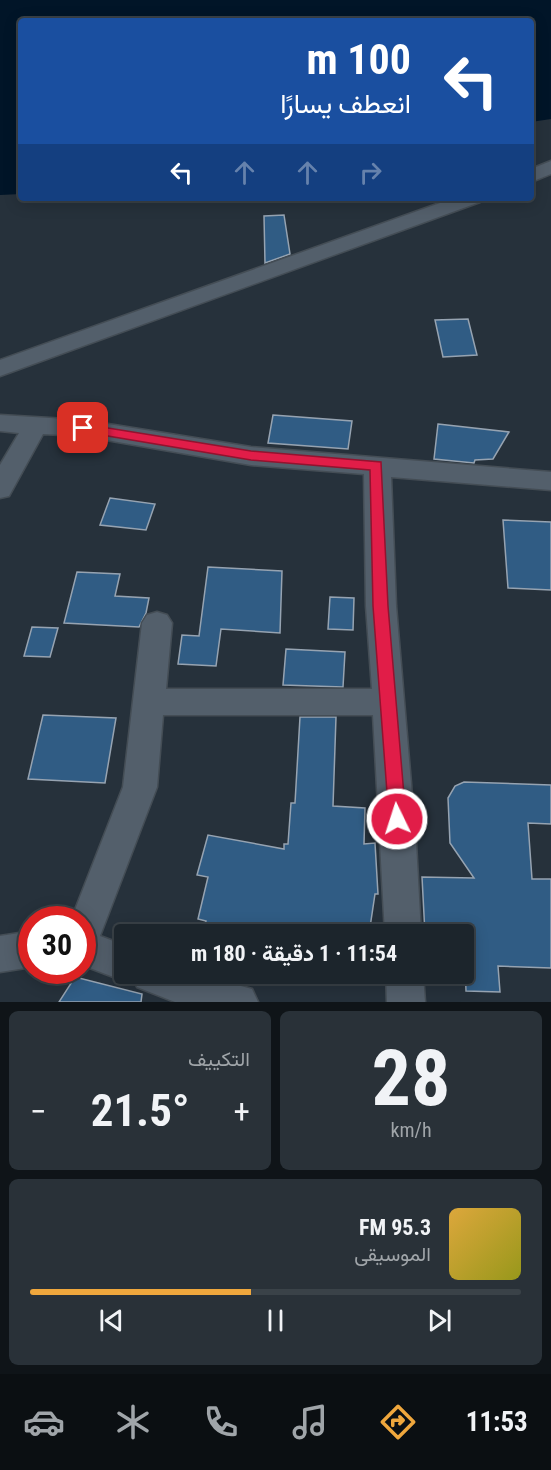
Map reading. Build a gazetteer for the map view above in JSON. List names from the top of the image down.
{
  "page": {
    "turn": ["100 m", "انعطف يسارًا"],
    "limit": "30",
    "trip": "11:54 · 1 دقيقة · 180 m",
    "tile": [
      ["28", "km/h"],
      "التكييف"
    ],
    "heat": ["−", "21.5°", "+"],
    "song": ["95.3 FM", "الموسيقى"],
    "tabs": "11:53"
  }
}
